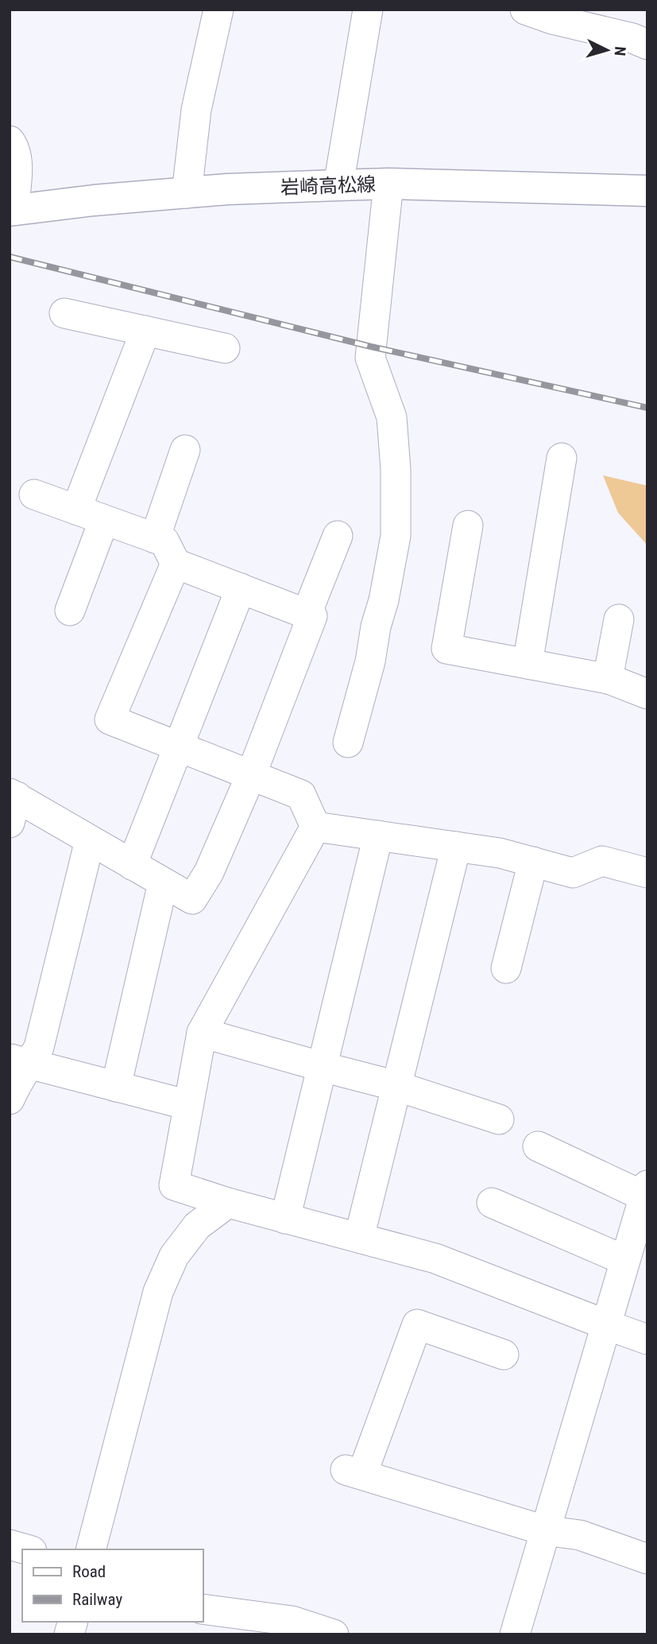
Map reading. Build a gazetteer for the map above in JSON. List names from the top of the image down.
{
  "streets": {
    "main road": ["岩崎高松線"]
  },
  "legend": ["Road", "Railway"],
  "north": "right"
}
